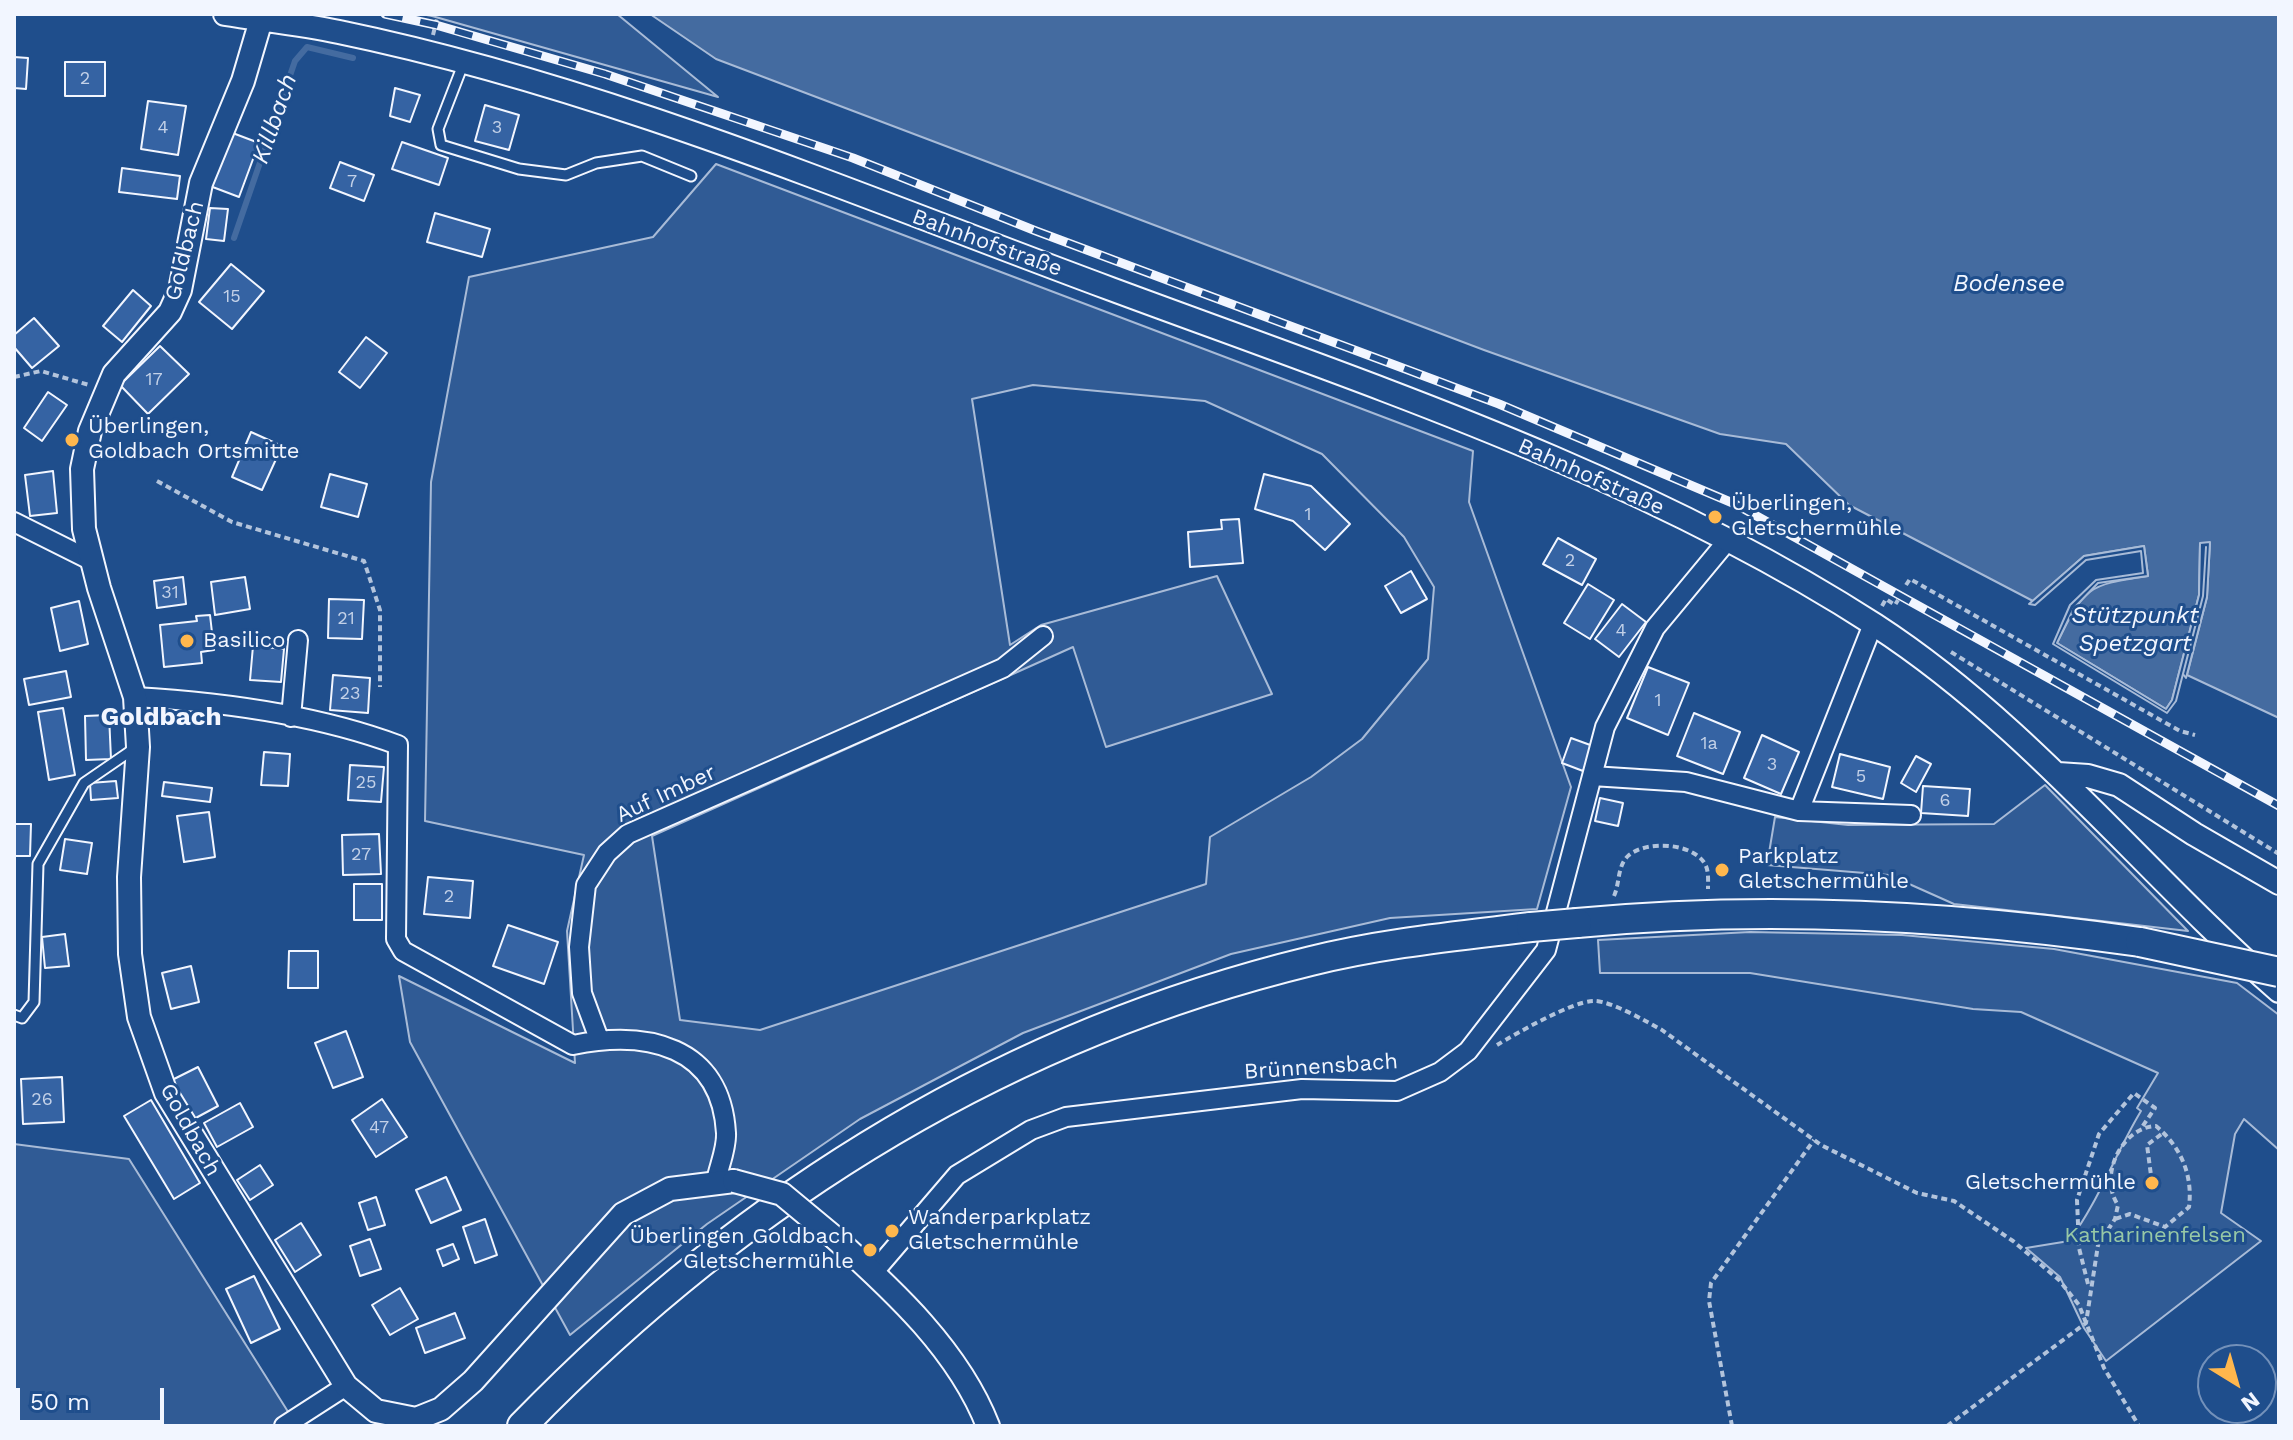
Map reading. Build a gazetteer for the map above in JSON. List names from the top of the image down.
{
  "streets": {
    "street": [
      "Bahnhofstraße",
      "Goldbach",
      "Auf Imber",
      "Brünnensbach"
    ]
  },
  "crossings": [
    ["Bahnhofstraße", "Goldbach"],
    ["Bahnhofstraße", "Brünnensbach"]
  ],
  "districts": ["Goldbach"],
  "water": ["Killbach", "Bodensee", "Stützpunkt Spetzgart"],
  "parks": ["Katharinenfelsen"],
  "places": [
    "Überlingen, Goldbach Ortsmitte",
    "Überlingen, Gletschermühle",
    "Basilico",
    "Parkplatz Gletschermühle",
    "Gletschermühle",
    "Wanderparkplatz Gletschermühle",
    "Überlingen Goldbach Gletschermühle"
  ],
  "house_numbers": [
    "2",
    "4",
    "3",
    "7",
    "15",
    "17",
    "1",
    "2",
    "31",
    "21",
    "4",
    "23",
    "1",
    "1a",
    "3",
    "5",
    "25",
    "6",
    "27",
    "2",
    "26",
    "47"
  ],
  "scale_bar": "50 m",
  "north": "bottom right"
}
